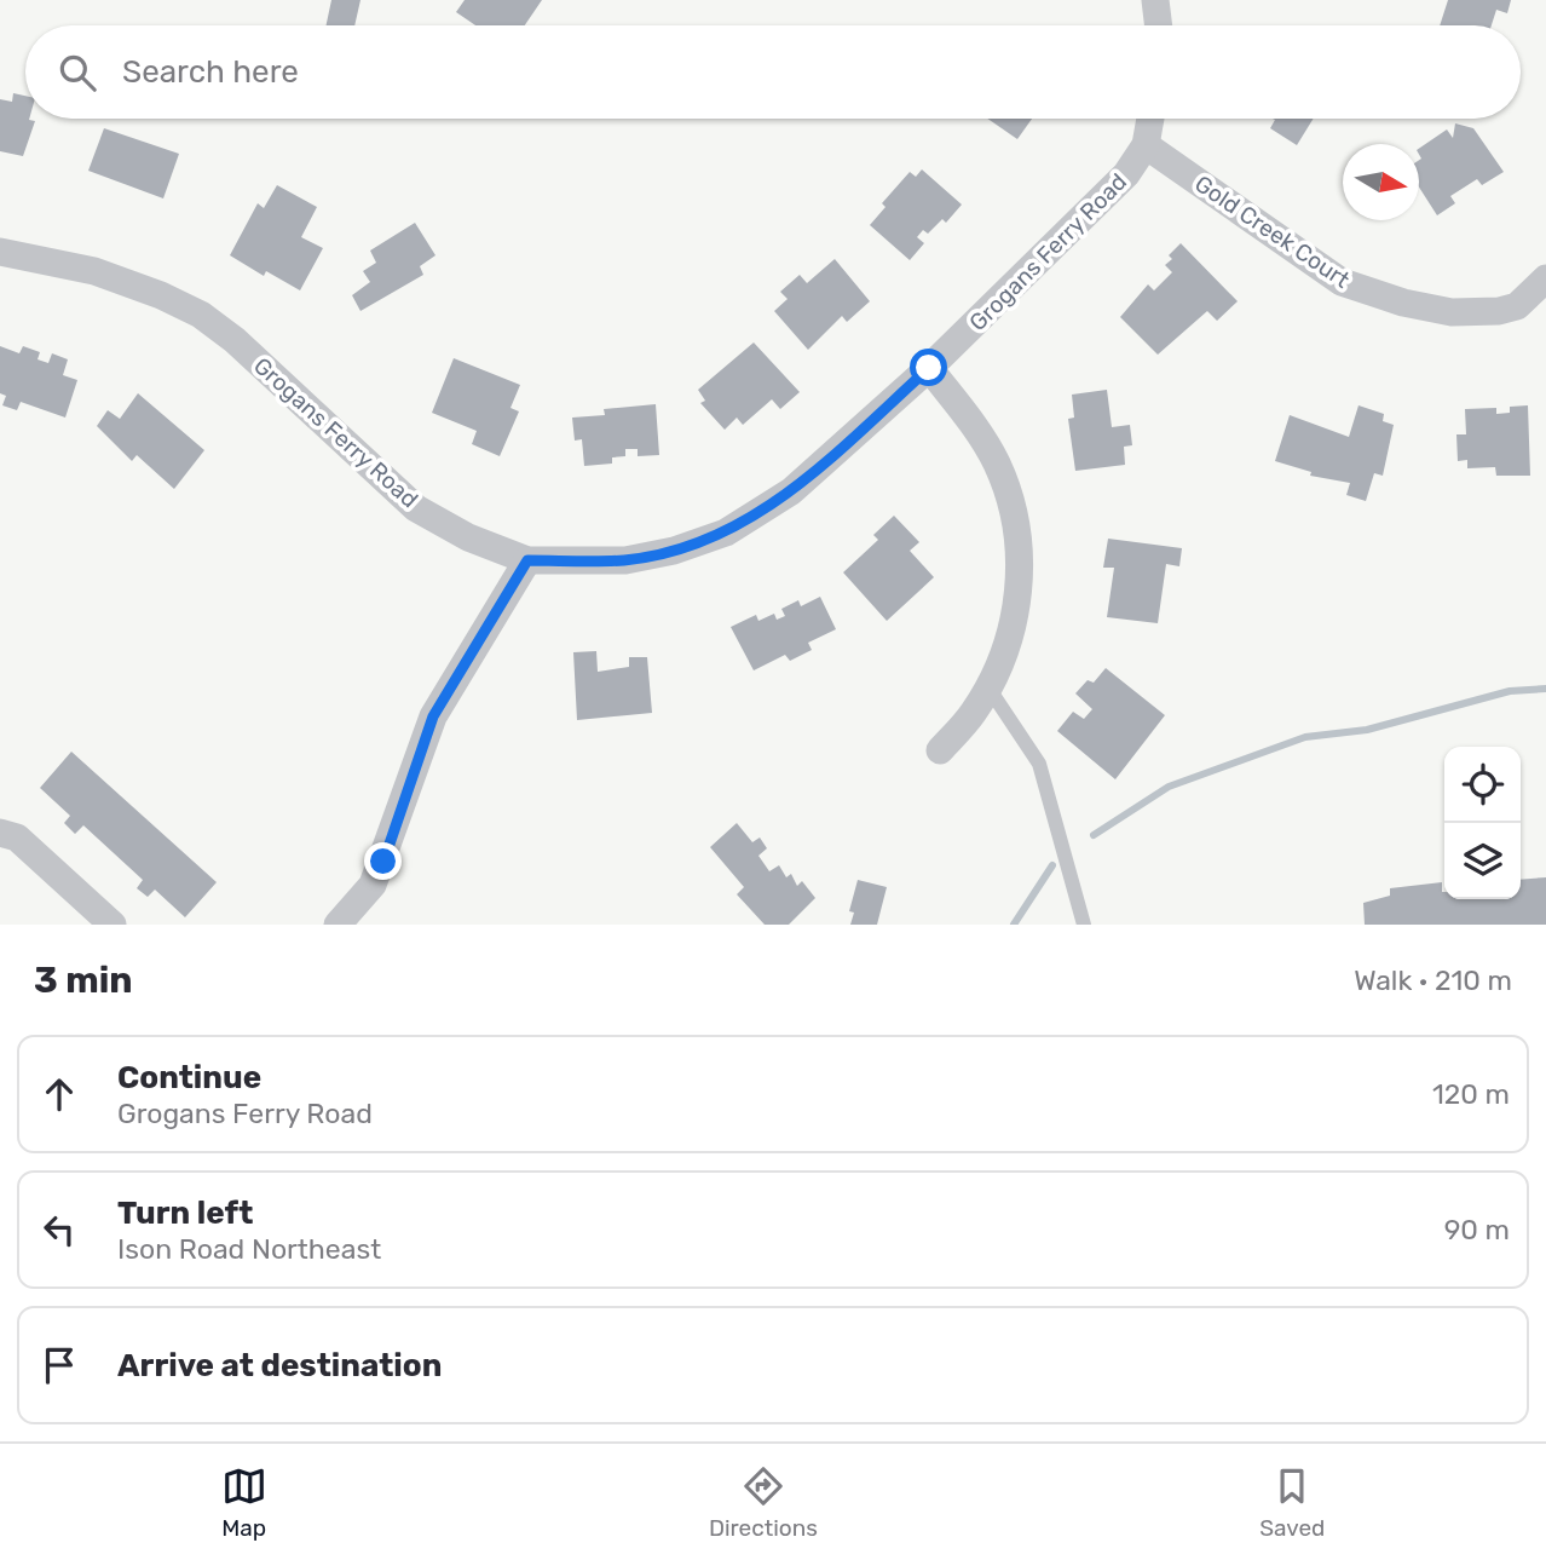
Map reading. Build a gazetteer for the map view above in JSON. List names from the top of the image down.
{
  "streets": {
    "street": ["Gold Creek Court", "Grogans Ferry Road"]
  },
  "crossings": [
    ["Gold Creek Court", "Grogans Ferry Road"]
  ],
  "north": "right",
  "page": {
    "search": "Search here",
    "heading": ["3 min", "Walk · 210 m"],
    "list": [
      ["Continue", "Grogans Ferry Road", "120 m"],
      ["Turn left", "Ison Road Northeast", "90 m"],
      "Arrive at destination"
    ],
    "nav": ["Map", "Directions", "Saved"]
  }
}
